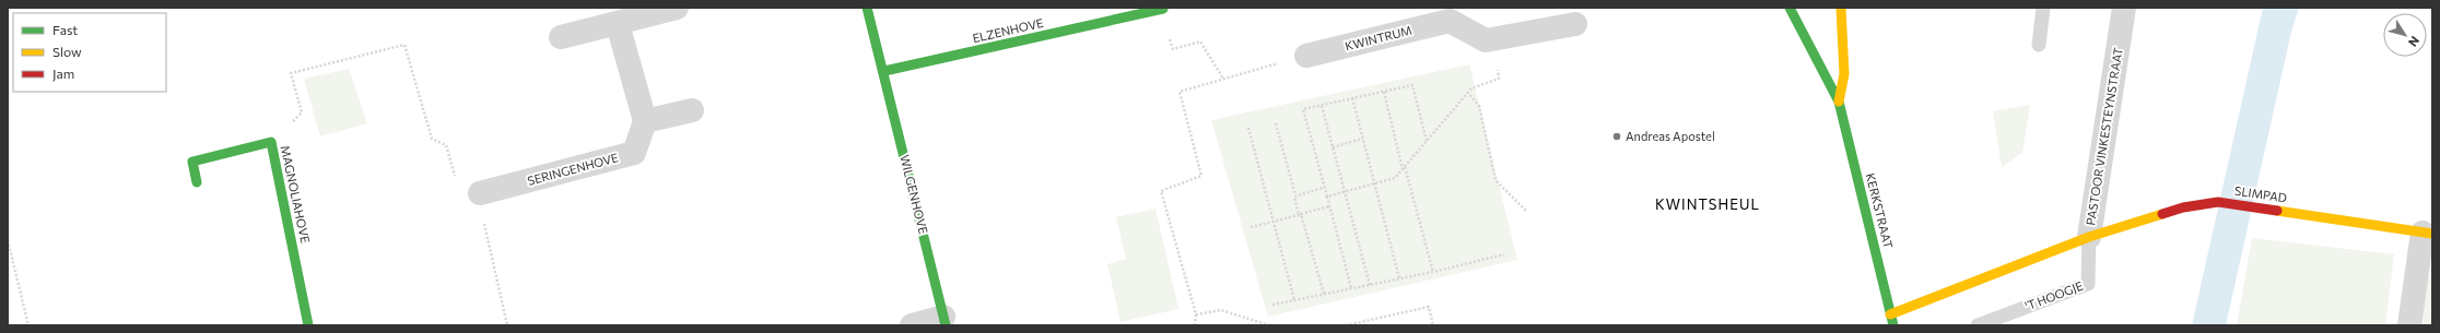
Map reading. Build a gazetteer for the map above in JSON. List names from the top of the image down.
{
  "streets": {
    "street": [
      "ELZENHOVE",
      "KWINTRUM",
      "PASTOOR VINKESTEYNSTRAAT",
      "SERINGENHOVE",
      "MAGNOLIAHOVE",
      "WILGENHOVE",
      "SLIMPAD",
      "KERKSTRAAT"
    ],
    "lane": ["'T HOOGJE"]
  },
  "crossings": [
    ["ELZENHOVE", "WILGENHOVE"],
    ["PASTOOR VINKESTEYNSTRAAT", "SLIMPAD"],
    ["PASTOOR VINKESTEYNSTRAAT", "KERKSTRAAT"],
    ["PASTOOR VINKESTEYNSTRAAT", "'T HOOGJE"],
    ["SLIMPAD", "'T HOOGJE"]
  ],
  "districts": ["KWINTSHEUL"],
  "places": ["Andreas Apostel"],
  "legend": ["Fast", "Slow", "Jam"],
  "north": "bottom right"
}
